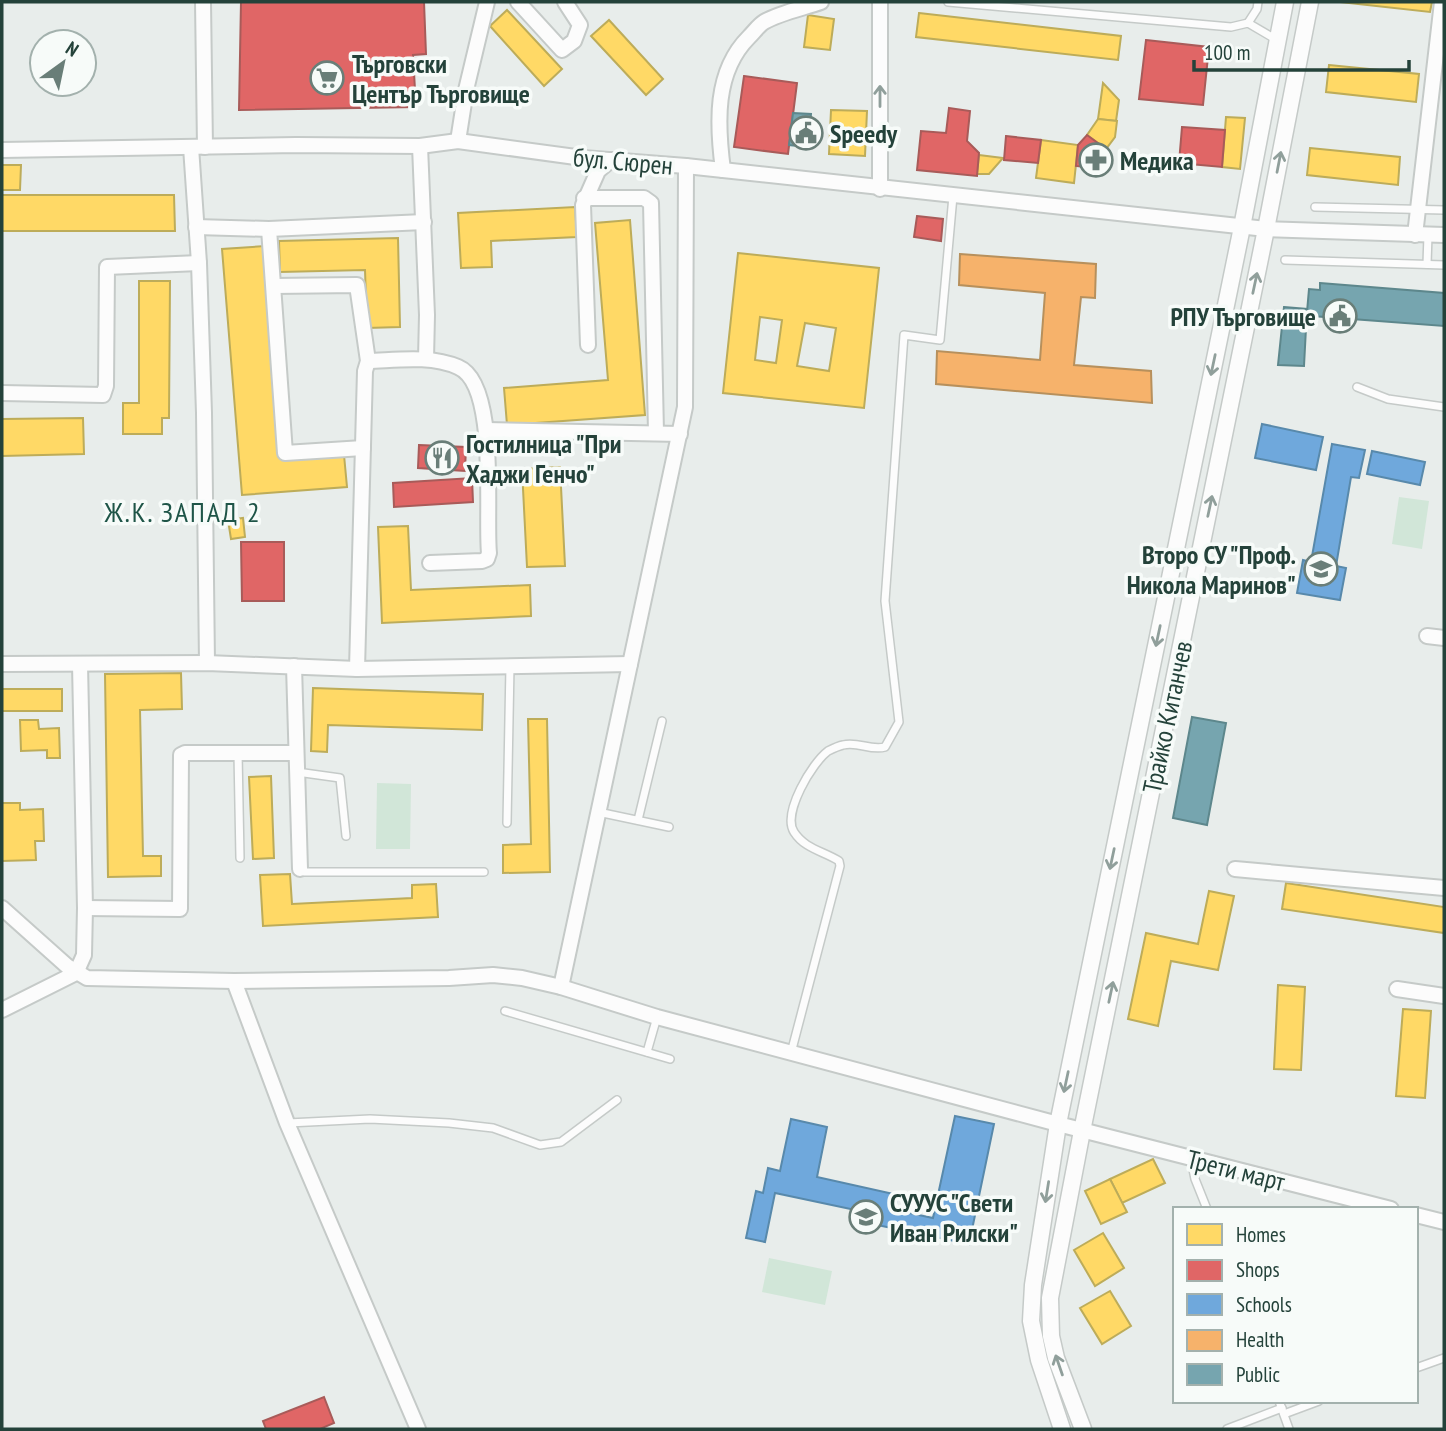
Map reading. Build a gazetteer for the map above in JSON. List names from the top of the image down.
{
  "streets": {
    "street": ["бул. Сюрен", "Трайко Китанчев", "Трети март"]
  },
  "crossings": [
    ["бул. Сюрен", "Трайко Китанчев"],
    ["Трайко Китанчев", "Трети март"]
  ],
  "districts": ["Ж.К. ЗАПАД 2"],
  "places": {
    "supermarket": ["Търговски Център Търговище"],
    "public building": ["Speedy", "РПУ Търговище"],
    "pharmacy": ["Медика"],
    "restaurant": ["Гостилница \"При Хаджи Генчо\""],
    "school or university": ["Второ СУ \"Проф. Никола Маринов\"", "СУУУС \"Свети Иван Рилски\""]
  },
  "legend": [
    "Homes",
    "Shops",
    "Schools",
    "Health",
    "Public"
  ],
  "scale_bar": "100 m",
  "north": "top right"
}
